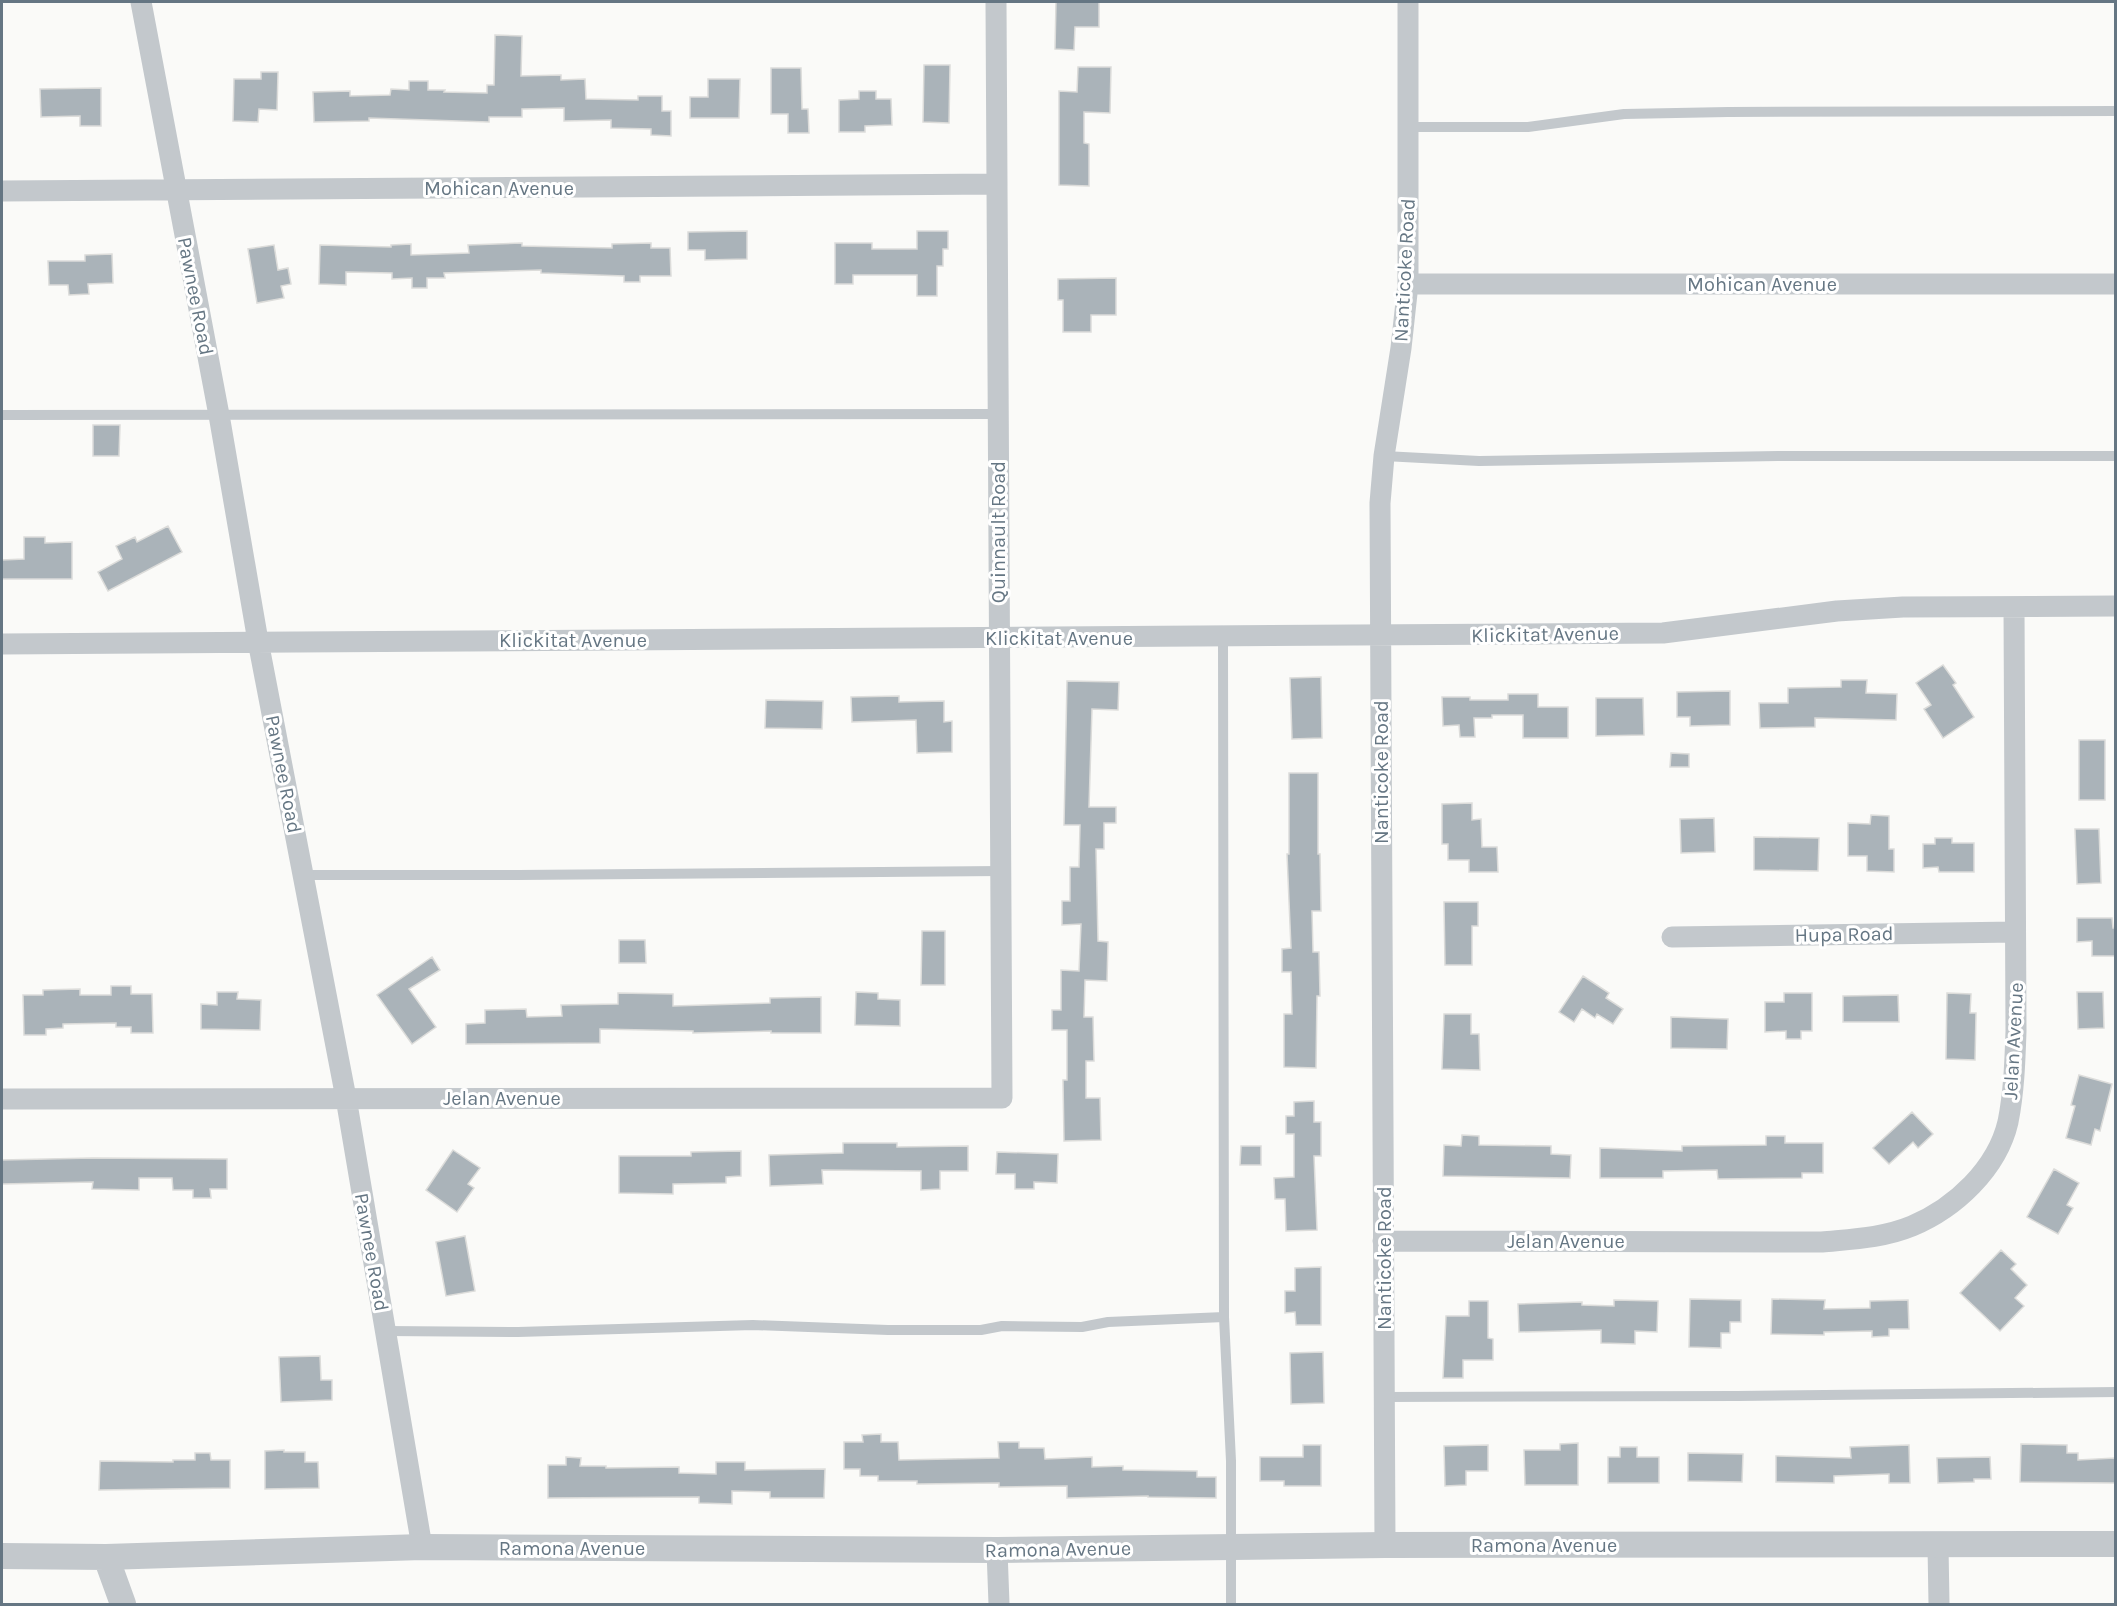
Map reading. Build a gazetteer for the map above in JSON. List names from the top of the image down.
{
  "streets": {
    "street": [
      "Mohican Avenue",
      "Nanticoke Road",
      "Pawnee Road",
      "Quinnault Road",
      "Klickitat Avenue",
      "Hupa Road",
      "Jelan Avenue",
      "Ramona Avenue"
    ]
  },
  "crossings": [
    ["Mohican Avenue", "Nanticoke Road"],
    ["Mohican Avenue", "Pawnee Road"],
    ["Mohican Avenue", "Quinnault Road"],
    ["Nanticoke Road", "Klickitat Avenue"],
    ["Nanticoke Road", "Jelan Avenue"],
    ["Nanticoke Road", "Ramona Avenue"],
    ["Pawnee Road", "Klickitat Avenue"],
    ["Pawnee Road", "Jelan Avenue"],
    ["Pawnee Road", "Ramona Avenue"],
    ["Quinnault Road", "Klickitat Avenue"],
    ["Quinnault Road", "Jelan Avenue"],
    ["Klickitat Avenue", "Jelan Avenue"],
    ["Hupa Road", "Jelan Avenue"]
  ]
}
